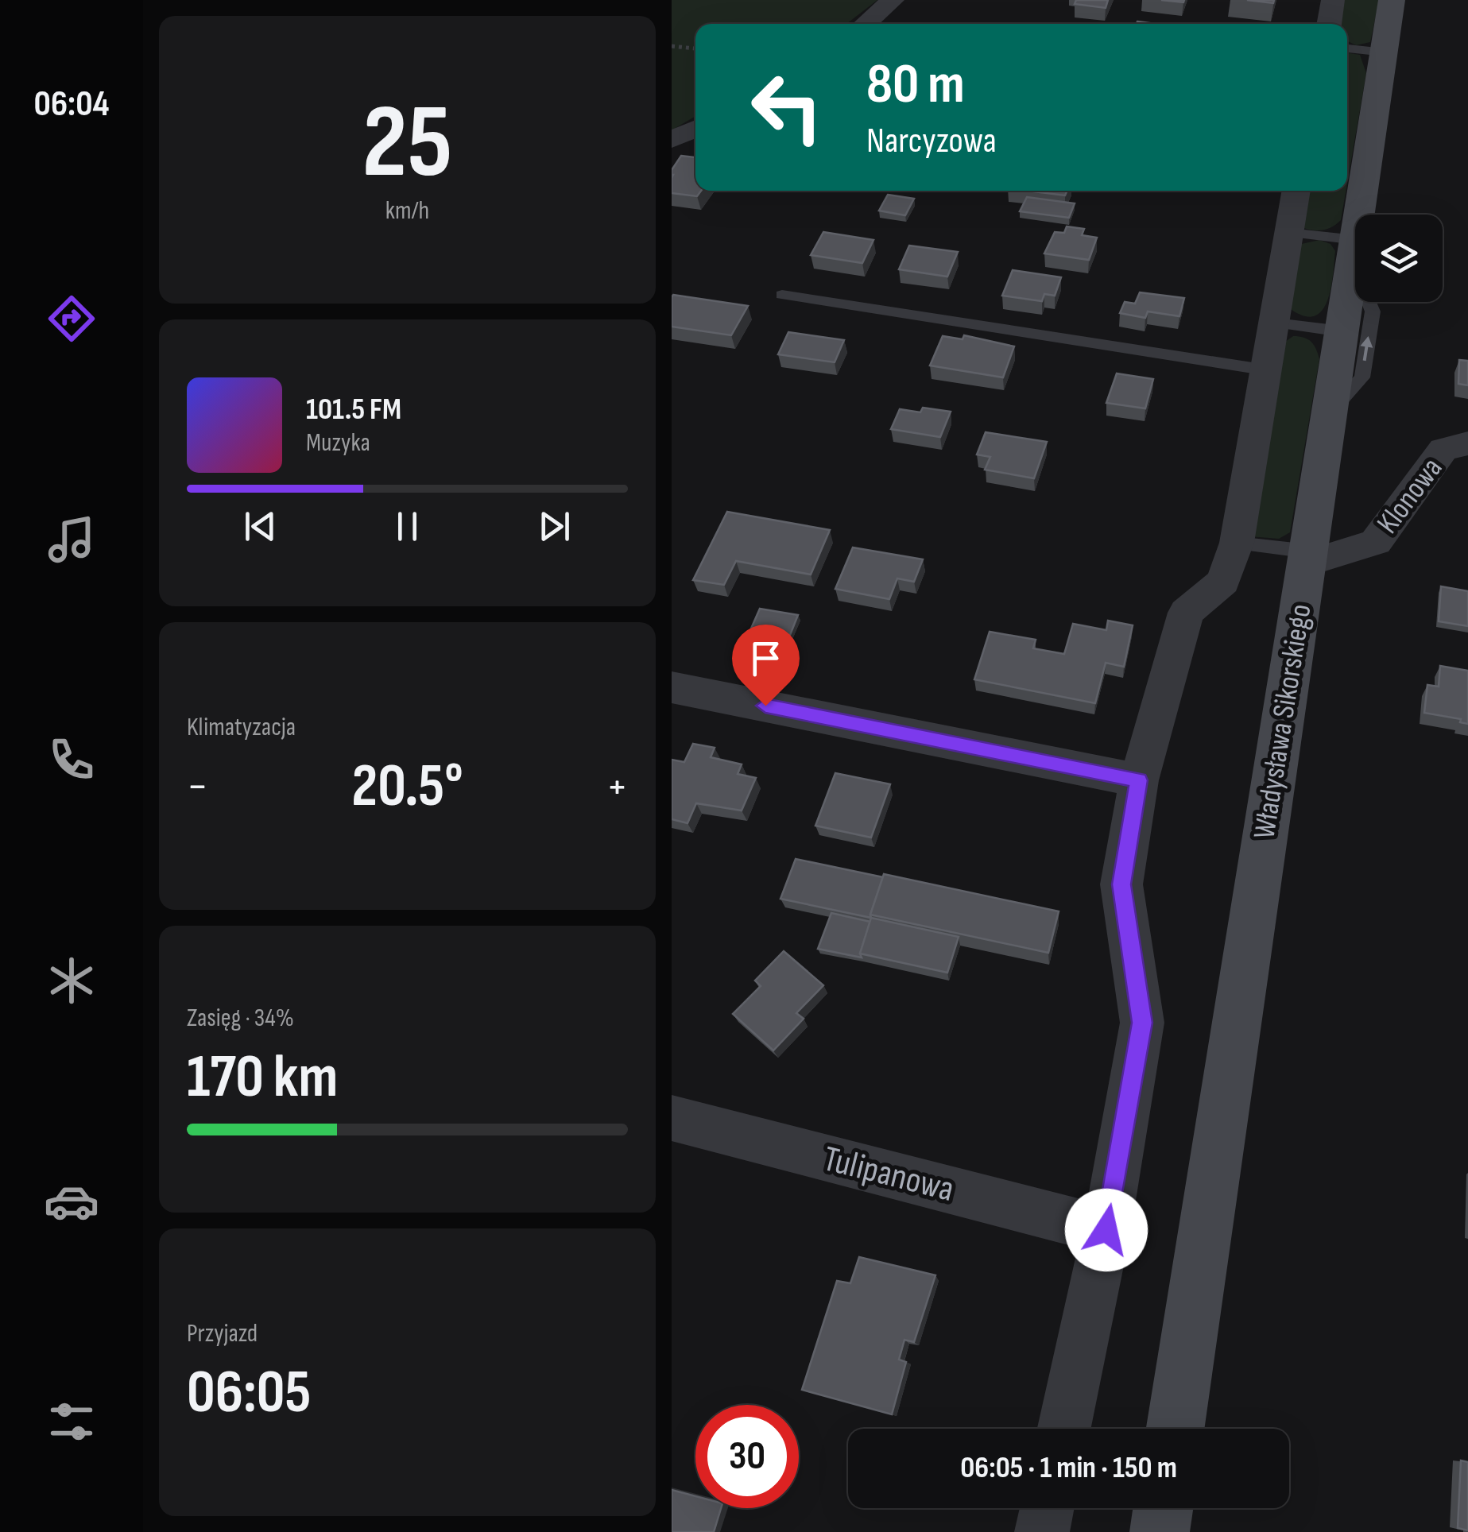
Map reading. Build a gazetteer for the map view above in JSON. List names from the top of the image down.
{
  "streets": {
    "main road": ["Władysława Sikorskiego"],
    "street": ["Klonowa", "Tulipanowa"]
  },
  "crossings": [
    ["Klonowa", "Władysława Sikorskiego"]
  ],
  "page": {
    "tabs": "06:04",
    "tile": [
      ["25", "km/h"],
      "Klimatyzacja",
      ["Zasięg · 34%", "170 km"],
      ["Przyjazd", "06:05"]
    ],
    "turn": ["80 m", "Narcyzowa"],
    "song": ["101.5 FM", "Muzyka"],
    "heat": ["−", "20.5°", "+"],
    "limit": "30",
    "trip": "06:05 · 1 min · 150 m"
  }
}
